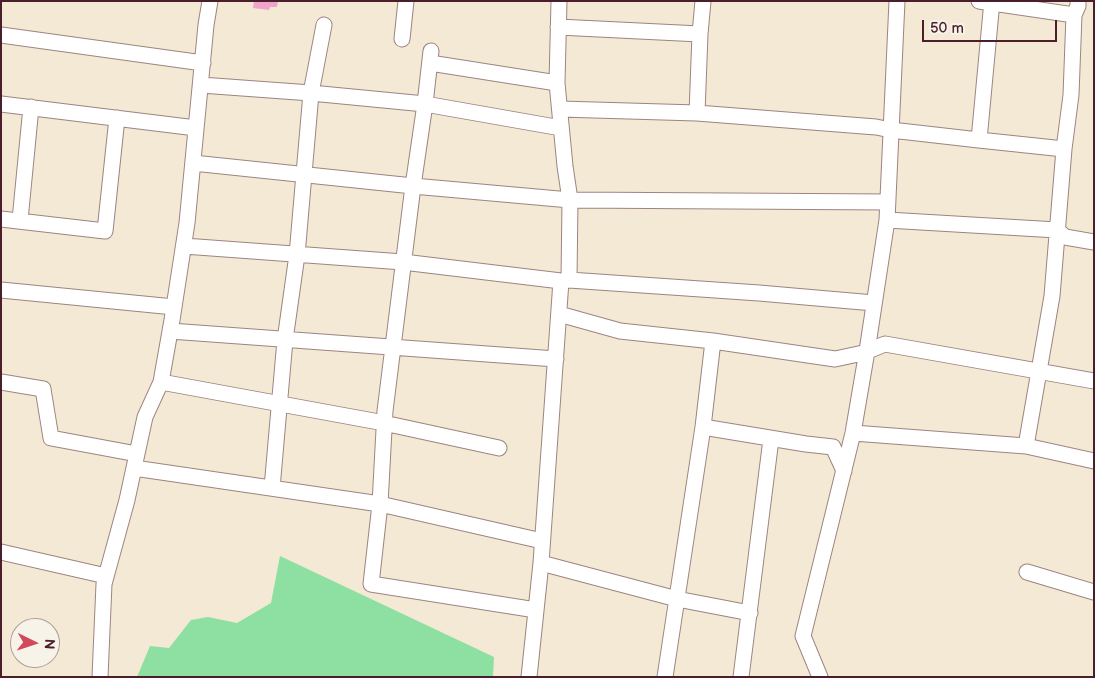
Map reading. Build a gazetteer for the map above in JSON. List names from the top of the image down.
{
  "scale_bar": "50 m",
  "north": "right"
}
